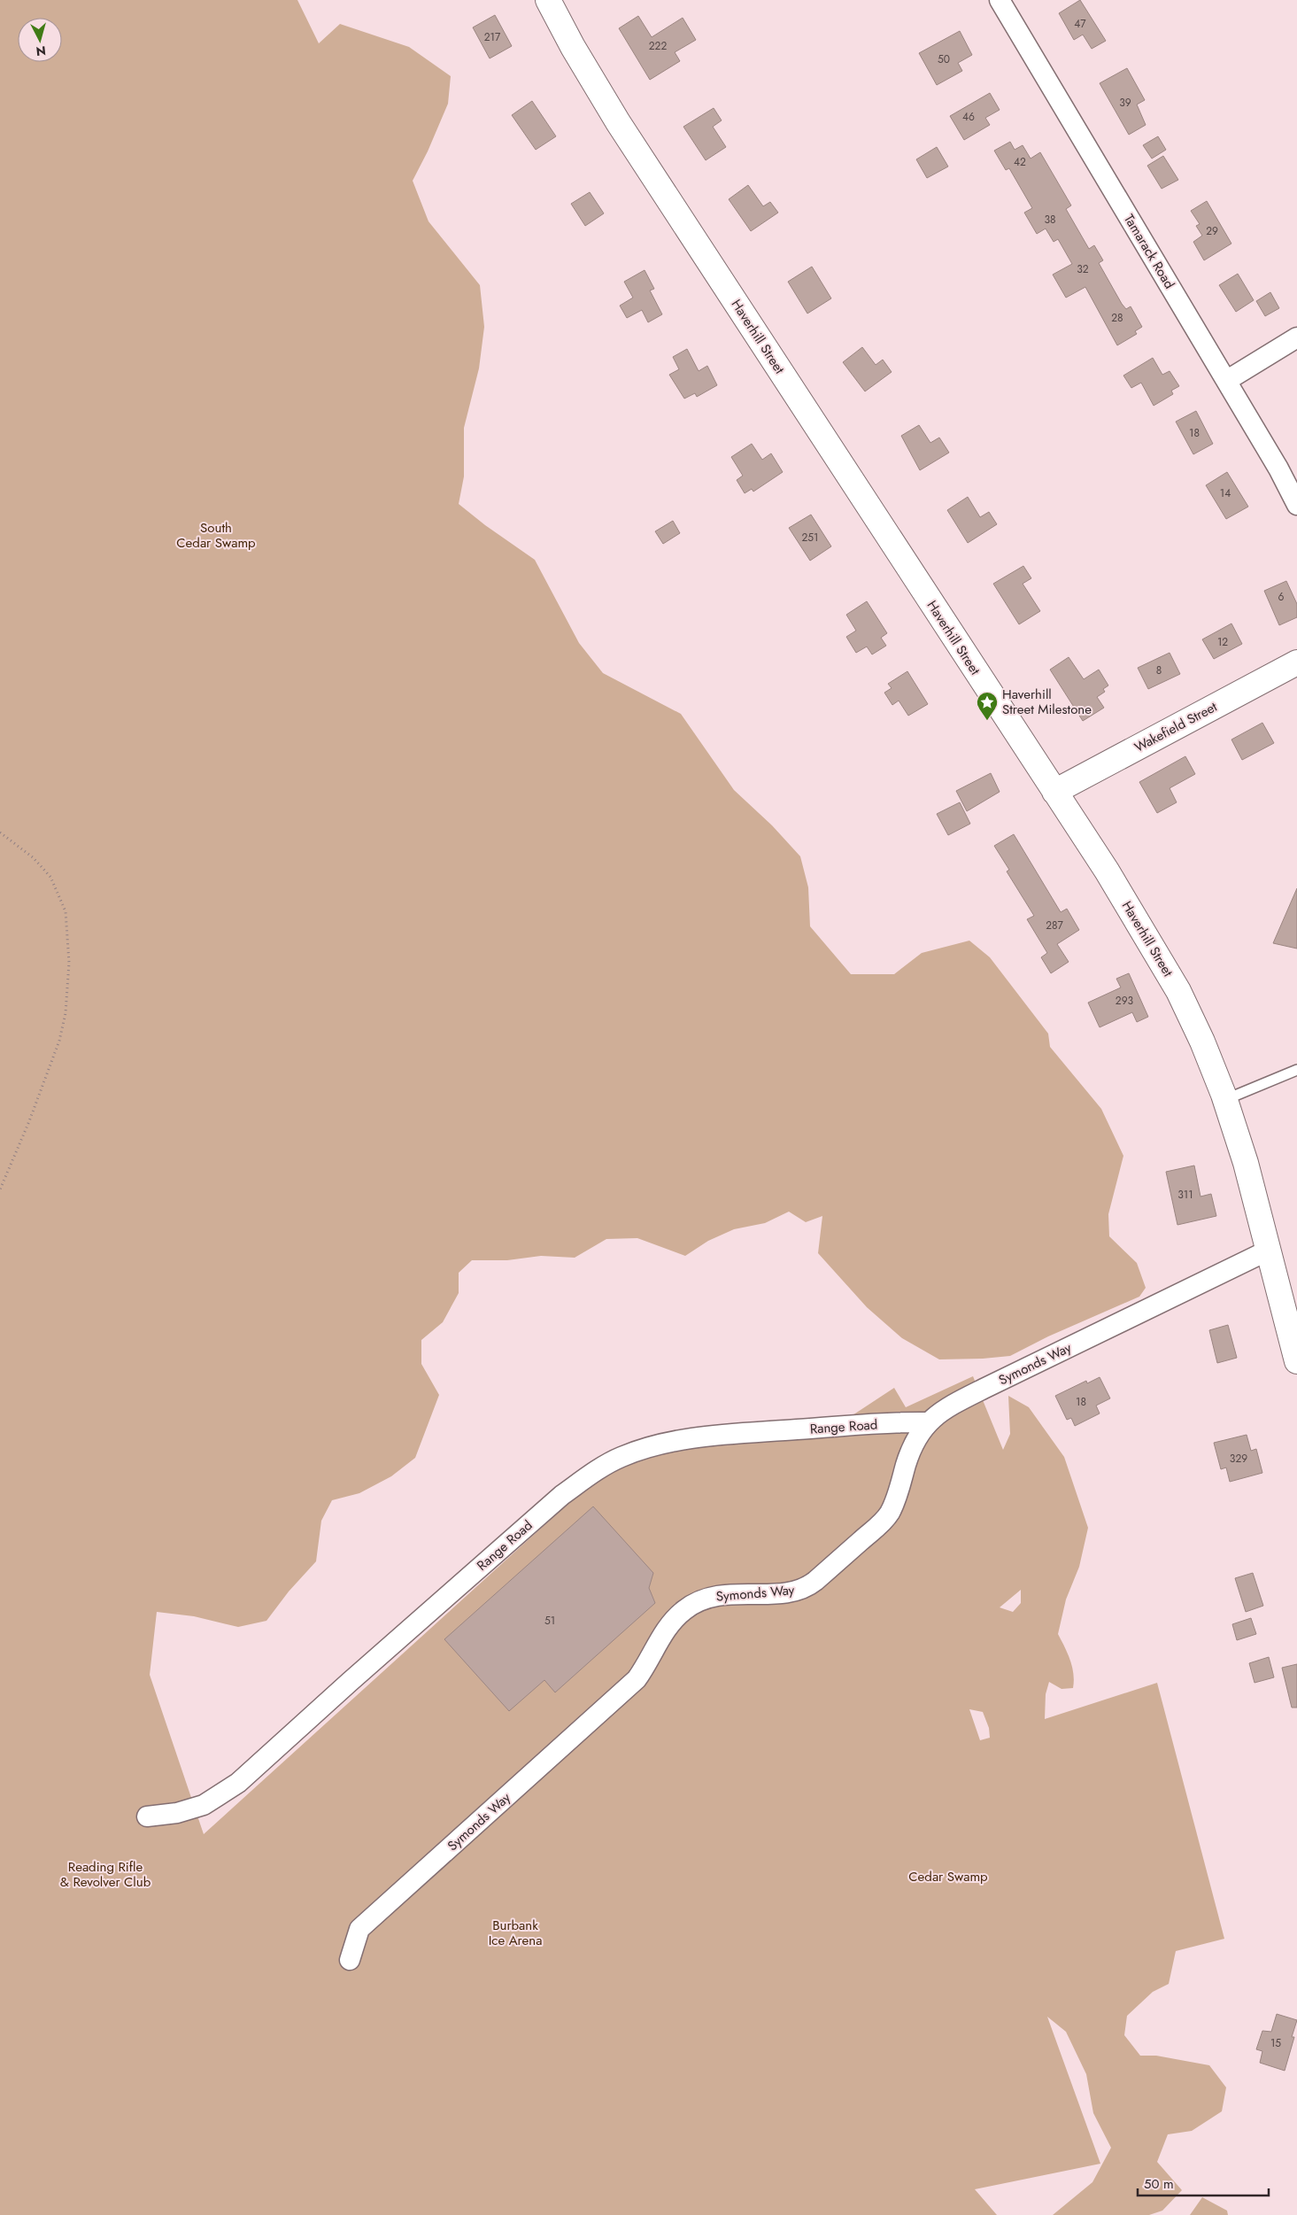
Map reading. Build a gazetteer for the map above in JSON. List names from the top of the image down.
{
  "streets": {
    "street": [
      "Tamarack Road",
      "Haverhill Street",
      "Wakefield Street",
      "Symonds Way",
      "Range Road"
    ]
  },
  "crossings": [
    ["Haverhill Street", "Wakefield Street"],
    ["Haverhill Street", "Symonds Way"],
    ["Symonds Way", "Range Road"]
  ],
  "parks": [
    "South Cedar Swamp",
    "Reading Rifle & Revolver Club",
    "Cedar Swamp",
    "Burbank Ice Arena"
  ],
  "places": {
    "place": ["Haverhill Street Milestone"]
  },
  "house_numbers": [
    "47",
    "217",
    "222",
    "50",
    "39",
    "46",
    "42",
    "38",
    "29",
    "32",
    "28",
    "18",
    "14",
    "251",
    "6",
    "12",
    "8",
    "287",
    "293",
    "311",
    "18",
    "329",
    "51",
    "15"
  ],
  "scale_bar": "50 m",
  "north": "bottom"
}
